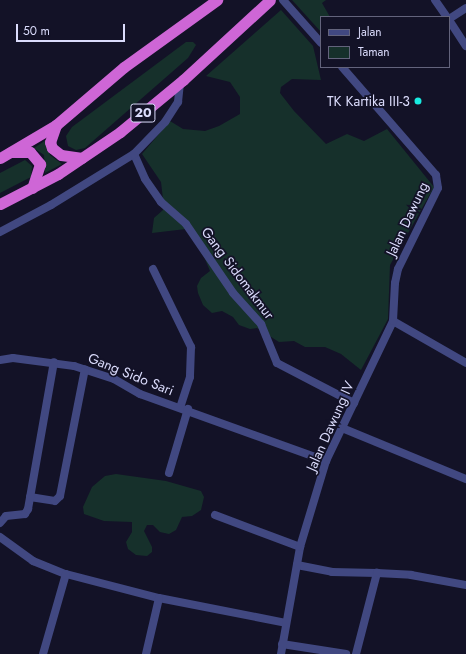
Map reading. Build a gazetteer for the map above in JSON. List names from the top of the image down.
{
  "streets": {
    "highway": ["20"],
    "street": [
      "Jalan Dawung",
      "Gang Sidomakmur",
      "Gang Sido Sari",
      "Jalan Dawung IV"
    ]
  },
  "crossings": [
    ["Jalan Dawung", "Jalan Dawung IV"],
    ["Gang Sidomakmur", "Jalan Dawung IV"],
    ["Gang Sido Sari", "Jalan Dawung IV"]
  ],
  "places": ["TK Kartika III-3"],
  "legend": ["Jalan", "Taman"],
  "scale_bar": "50 m"
}
